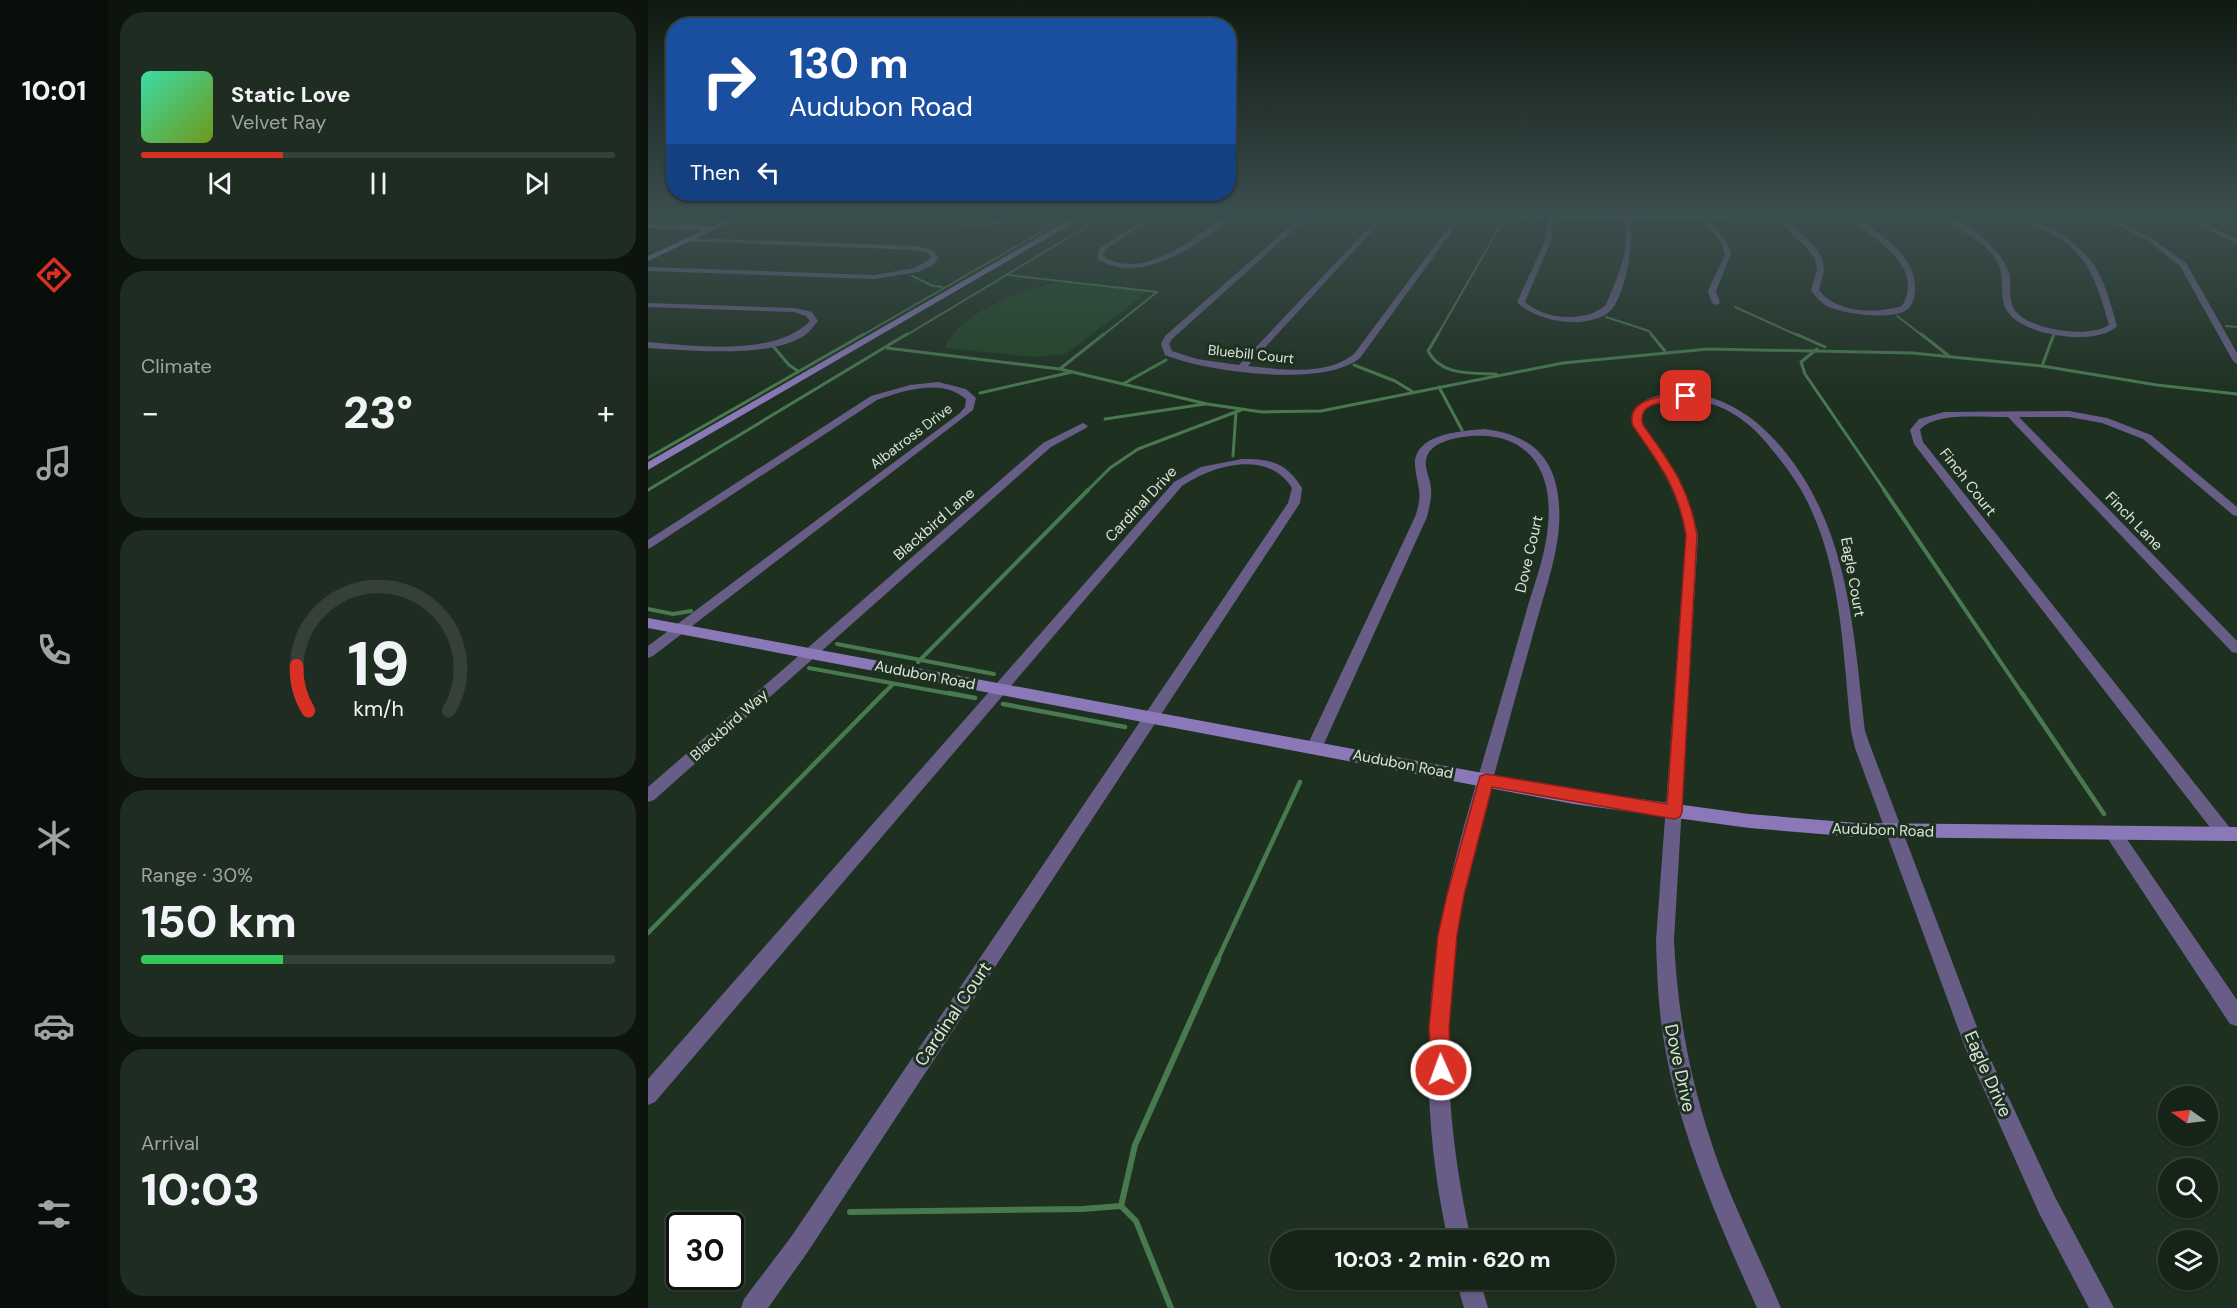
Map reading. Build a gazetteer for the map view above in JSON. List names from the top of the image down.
{
  "streets": {
    "street": [
      "Bluebill Court",
      "Albatross Drive",
      "Finch Court",
      "Cardinal Drive",
      "Finch Lane",
      "Blackbird Lane",
      "Dove Court",
      "Eagle Court",
      "Audubon Road",
      "Blackbird Way",
      "Cardinal Court",
      "Dove Drive",
      "Eagle Drive"
    ]
  },
  "crossings": [
    ["Albatross Drive", "Audubon Road"],
    ["Finch Court", "Finch Lane"],
    ["Finch Court", "Audubon Road"],
    ["Cardinal Drive", "Audubon Road"],
    ["Cardinal Drive", "Cardinal Court"],
    ["Blackbird Lane", "Audubon Road"],
    ["Blackbird Lane", "Blackbird Way"],
    ["Dove Court", "Audubon Road"],
    ["Eagle Court", "Audubon Road"],
    ["Eagle Court", "Dove Drive"],
    ["Eagle Court", "Eagle Drive"],
    ["Audubon Road", "Blackbird Way"],
    ["Audubon Road", "Cardinal Court"],
    ["Audubon Road", "Dove Drive"],
    ["Audubon Road", "Eagle Drive"]
  ],
  "north": "left",
  "page": {
    "tabs": "10:01",
    "turn": ["130 m", "Audubon Road"],
    "song": ["Static Love", "Velvet Ray"],
    "then": "Then",
    "tile": [
      "Climate",
      ["Range · 30%", "150 km"],
      ["Arrival", "10:03"]
    ],
    "heat": ["−", "23°", "+"],
    "limit": "30",
    "trip": "10:03 · 2 min · 620 m",
    "gauge": ["19", "km/h"]
  }
}
